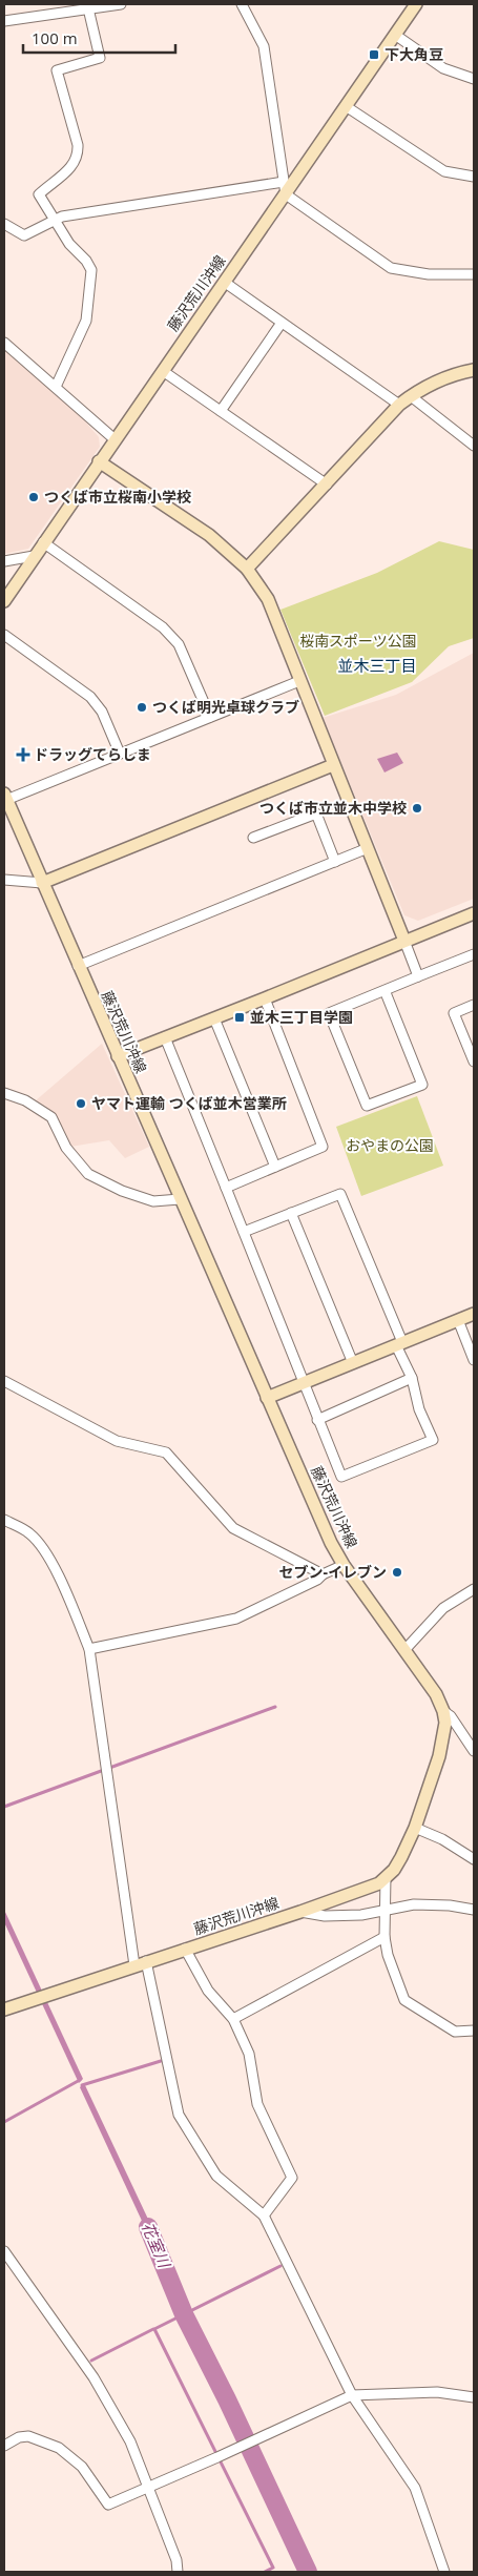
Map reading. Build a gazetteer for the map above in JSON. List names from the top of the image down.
{
  "streets": {
    "main road": ["藤沢荒川沖線"]
  },
  "districts": ["並木三丁目"],
  "water": ["花室川"],
  "parks": ["桜南スポーツ公園", "おやまの公園"],
  "places": {
    "transit": ["下大角豆", "並木三丁目学園"],
    "other": [
      "つくば市立桜南小学校",
      "つくば明光卓球クラブ",
      "つくば市立並木中学校",
      "ヤマト運輸 つくば並木営業所",
      "セブン-イレブン"
    ],
    "health": ["ドラッグてらしま"]
  },
  "scale_bar": "100 m"
}
